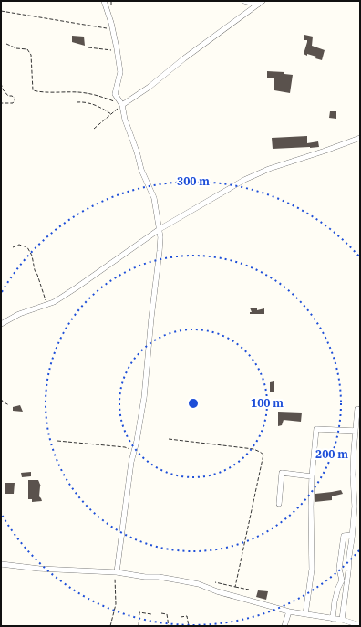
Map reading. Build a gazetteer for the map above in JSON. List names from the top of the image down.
{
  "rings": ["300 m", "100 m", "200 m"]
}
